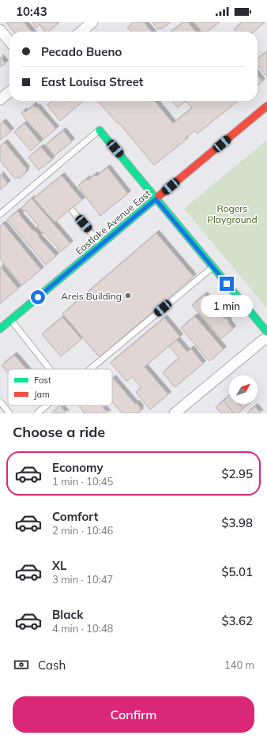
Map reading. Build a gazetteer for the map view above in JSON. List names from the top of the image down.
{
  "streets": {
    "main road": ["Eastlake Avenue East"]
  },
  "parks": ["Rogers Playground"],
  "places": ["Areis Building"],
  "legend": ["Fast", "Jam"],
  "north": "top right",
  "page": {
    "status": "10:43",
    "banner": ["Pecado Bueno", "East Louisa Street"],
    "bubble": "1 min",
    "heading": "Choose a ride",
    "list": [
      {
        "name": "Economy",
        "note": "1 min · 10:45",
        "value": "$2.95"
      },
      {
        "name": "Comfort",
        "note": "2 min · 10:46",
        "value": "$3.98"
      },
      {
        "name": "XL",
        "note": "3 min · 10:47",
        "value": "$5.01"
      },
      {
        "name": "Black",
        "note": "4 min · 10:48",
        "value": "$3.62"
      }
    ],
    "pay": ["Cash", "140 m"],
    "buttons": "Confirm"
  }
}
